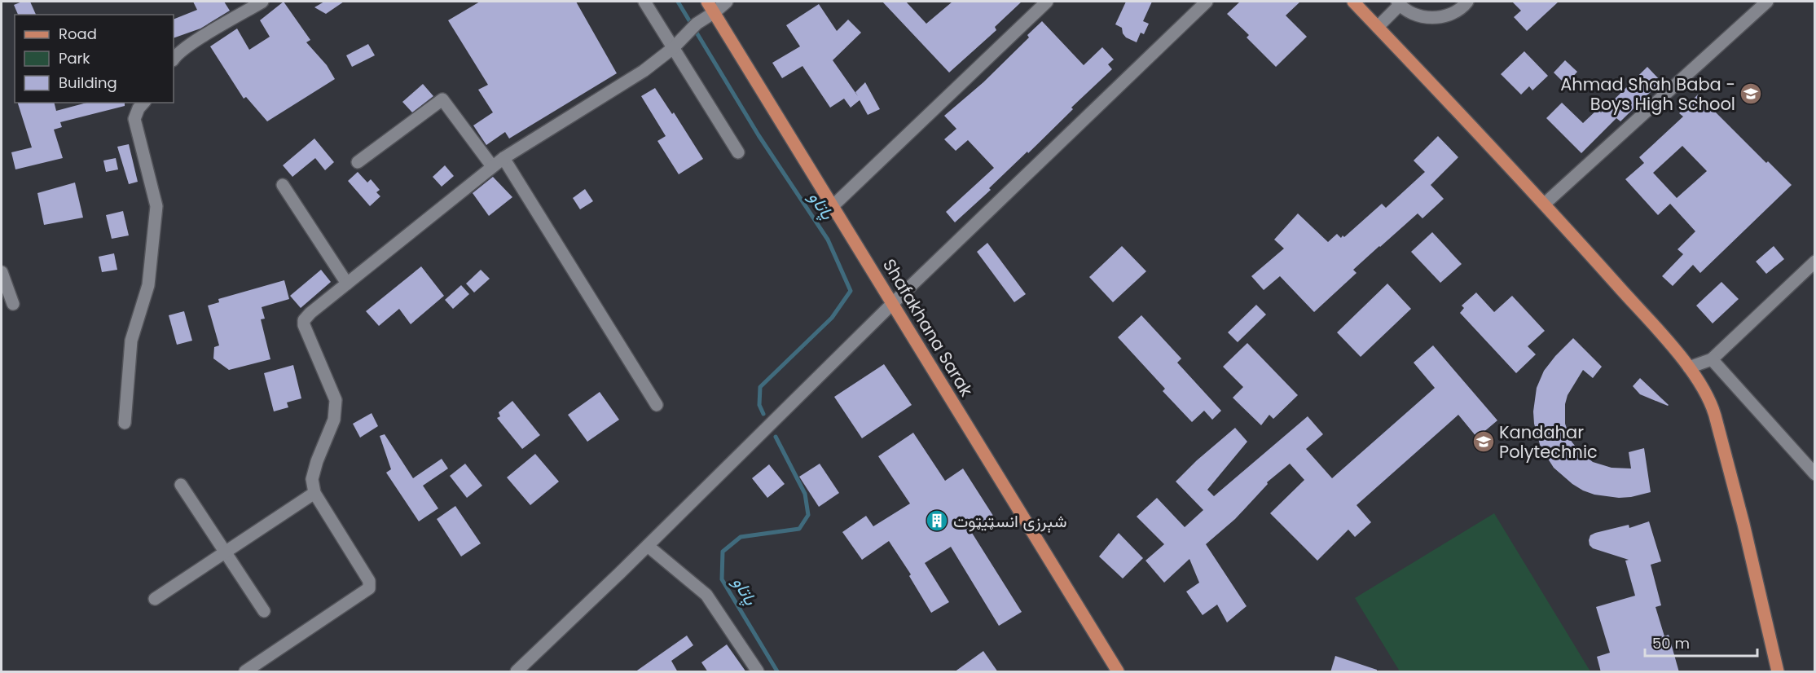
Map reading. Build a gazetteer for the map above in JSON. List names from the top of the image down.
{
  "streets": {
    "main road": ["Shafakhana Sarak"]
  },
  "water": ["پاتاو"],
  "places": {
    "school or university": ["Ahmad Shah Baba - Boys High School", "Kandahar Polytechnic"],
    "building": ["شېرزی انسټيټوت"]
  },
  "legend": ["Road", "Park", "Building"],
  "scale_bar": "50 m"
}
